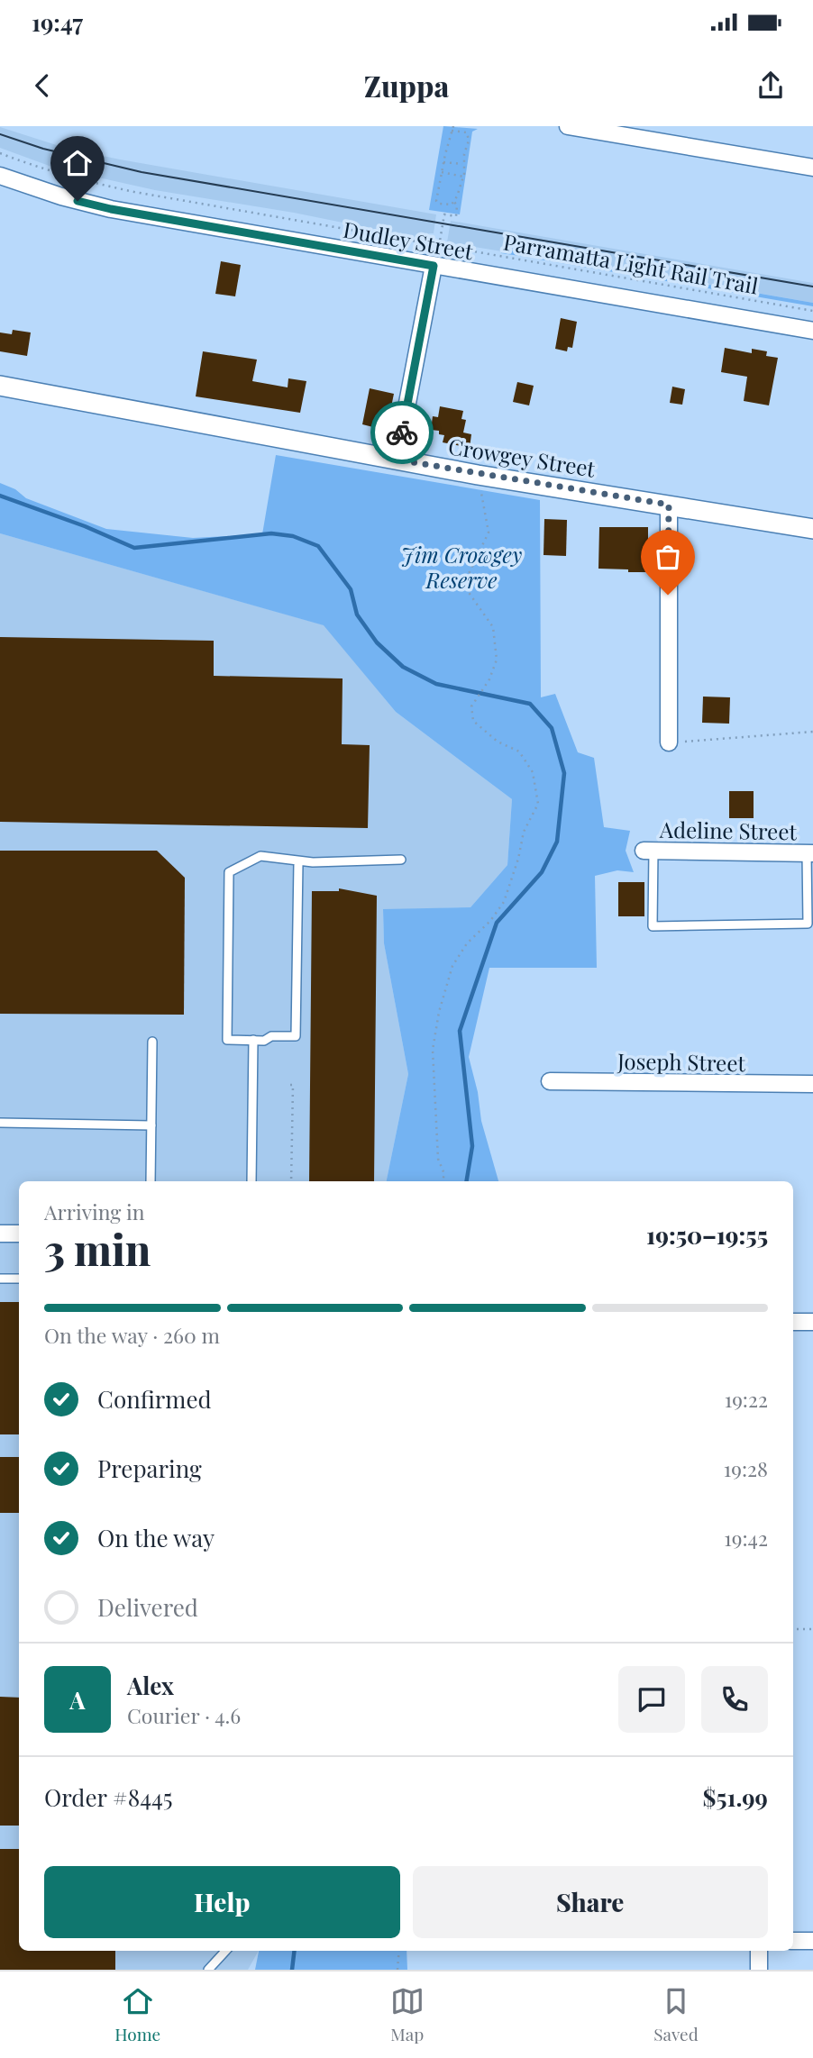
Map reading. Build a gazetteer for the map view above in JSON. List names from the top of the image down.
{
  "streets": {
    "street": [
      "Dudley Street",
      "Crowgey Street",
      "Adeline Street",
      "Joseph Street"
    ],
    "path": ["Parramatta Light Rail Trail"]
  },
  "parks": ["Jim Crowgey Reserve"],
  "page": {
    "status": "19:47",
    "header": "Zuppa",
    "heading": ["3 min", "Arriving in", "19:50–19:55"],
    "panel": [
      "Alex",
      "Courier · 4.6",
      "Order #8445",
      "$51.99"
    ],
    "bar": "On the way · 260 m",
    "list": [
      ["Confirmed", "19:22"],
      ["Preparing", "19:28"],
      ["On the way", "19:42"],
      "Delivered"
    ],
    "round": "A",
    "buttons": ["Help", "Share"],
    "tabs": ["Home", "Map", "Saved"]
  }
}
